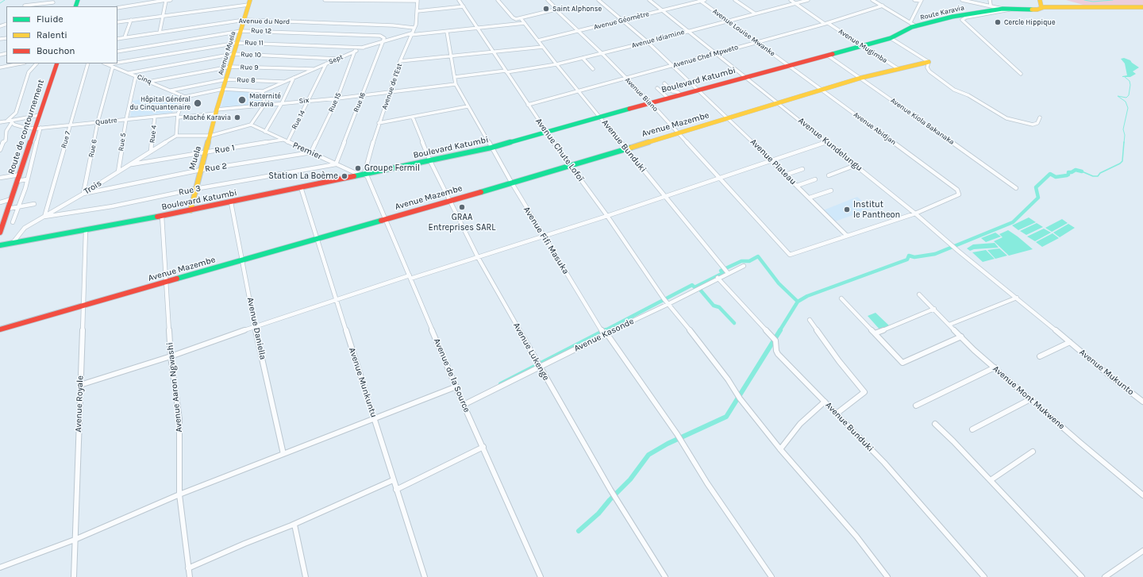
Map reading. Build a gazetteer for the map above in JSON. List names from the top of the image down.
{
  "streets": {
    "street": [
      "Route Karavia",
      "Avenue Géomètre",
      "Avenue du Nord",
      "Rue 12",
      "Avenue Louise Mwanke",
      "Avenue Idiamine",
      "Rue 11",
      "Avenue Mugimba",
      "Avenue Muela",
      "Rue 10",
      "Avenue Chef Mpweto",
      "Sept",
      "Rue 9",
      "Cinq",
      "Rue 8",
      "Boulevard Katumbi",
      "Avenue de l'Est",
      "Avenue Biano",
      "Six",
      "Rue 15",
      "Rue 16",
      "Rue 14",
      "Quatre",
      "Avenue Kiola Bakanaka",
      "Avenue Mazembe",
      "Route de contournement",
      "Avenue Abidjan",
      "Rue 4",
      "Rue 7",
      "Rue 5",
      "Avenue Kundelungu",
      "Avenue Bunduki",
      "Rue 6",
      "Rue 1",
      "Avenue Chute Lofoï",
      "Premier",
      "Muela",
      "Avenue Plateau",
      "Rue 2",
      "Trois",
      "Rue 3",
      "Avenue Fifi Masuka",
      "Avenue Daniella",
      "Avenue Kasonde",
      "Avenue Lukenge",
      "Avenue Mukunto",
      "Avenue de la Source",
      "Avenue Munkuntu",
      "Avenue Aaron Ngwashi",
      "Avenue Mont Mukwene",
      "Avenue Royale"
    ]
  },
  "crossings": [
    ["Route Karavia", "Boulevard Katumbi"],
    ["Avenue Géomètre", "Avenue Louise Mwanke"],
    ["Avenue Géomètre", "Avenue Biano"],
    ["Avenue Géomètre", "Avenue Kundelungu"],
    ["Avenue Géomètre", "Avenue Bunduki"],
    ["Avenue Géomètre", "Avenue Plateau"],
    ["Avenue du Nord", "Avenue Muela"],
    ["Avenue du Nord", "Avenue de l'Est"],
    ["Rue 12", "Avenue Muela"],
    ["Rue 12", "Sept"],
    ["Rue 12", "Rue 16"],
    ["Avenue Louise Mwanke", "Avenue Idiamine"],
    ["Avenue Louise Mwanke", "Avenue Chef Mpweto"],
    ["Avenue Louise Mwanke", "Boulevard Katumbi"],
    ["Avenue Louise Mwanke", "Avenue Abidjan"],
    ["Avenue Idiamine", "Avenue Mugimba"],
    ["Avenue Idiamine", "Avenue Biano"],
    ["Avenue Idiamine", "Avenue Kundelungu"],
    ["Avenue Idiamine", "Avenue Bunduki"],
    ["Avenue Idiamine", "Avenue Chute Lofoï"],
    ["Avenue Idiamine", "Avenue Plateau"],
    ["Avenue Idiamine", "Avenue Fifi Masuka"],
    ["Rue 11", "Avenue Muela"],
    ["Rue 11", "Sept"],
    ["Rue 11", "Cinq"],
    ["Avenue Mugimba", "Avenue Chef Mpweto"],
    ["Avenue Mugimba", "Boulevard Katumbi"],
    ["Avenue Mugimba", "Avenue Mazembe"],
    ["Avenue Muela", "Rue 10"],
    ["Avenue Muela", "Rue 9"],
    ["Avenue Muela", "Rue 8"],
    ["Avenue Muela", "Six"],
    ["Avenue Muela", "Quatre"],
    ["Avenue Muela", "Muela"],
    ["Rue 10", "Sept"],
    ["Rue 10", "Cinq"],
    ["Avenue Chef Mpweto", "Avenue Biano"],
    ["Avenue Chef Mpweto", "Avenue Kundelungu"],
    ["Avenue Chef Mpweto", "Avenue Bunduki"],
    ["Avenue Chef Mpweto", "Avenue Chute Lofoï"],
    ["Avenue Chef Mpweto", "Avenue Plateau"],
    ["Sept", "Rue 9"],
    ["Sept", "Rue 8"],
    ["Sept", "Avenue de l'Est"],
    ["Sept", "Rue 15"],
    ["Sept", "Rue 16"],
    ["Sept", "Rue 14"],
    ["Sept", "Avenue Bunduki"],
    ["Sept", "Avenue Chute Lofoï"],
    ["Sept", "Avenue Fifi Masuka"],
    ["Rue 9", "Cinq"],
    ["Cinq", "Rue 8"],
    ["Cinq", "Rue 5"],
    ["Cinq", "Rue 6"],
    ["Boulevard Katumbi", "Avenue de l'Est"],
    ["Boulevard Katumbi", "Avenue Biano"],
    ["Boulevard Katumbi", "Avenue Kiola Bakanaka"],
    ["Boulevard Katumbi", "Avenue Abidjan"],
    ["Boulevard Katumbi", "Avenue Kundelungu"],
    ["Boulevard Katumbi", "Avenue Bunduki"],
    ["Boulevard Katumbi", "Avenue Chute Lofoï"],
    ["Boulevard Katumbi", "Premier"],
    ["Boulevard Katumbi", "Muela"],
    ["Boulevard Katumbi", "Avenue Plateau"],
    ["Boulevard Katumbi", "Trois"],
    ["Boulevard Katumbi", "Avenue Fifi Masuka"],
    ["Boulevard Katumbi", "Avenue Daniella"],
    ["Boulevard Katumbi", "Avenue Lukenge"],
    ["Boulevard Katumbi", "Avenue de la Source"],
    ["Boulevard Katumbi", "Avenue Munkuntu"],
    ["Boulevard Katumbi", "Avenue Aaron Ngwashi"],
    ["Boulevard Katumbi", "Avenue Royale"],
    ["Avenue de l'Est", "Six"],
    ["Avenue de l'Est", "Premier"],
    ["Avenue de l'Est", "Avenue de la Source"],
    ["Avenue Biano", "Avenue Mazembe"],
    ["Avenue Biano", "Avenue Plateau"],
    ["Six", "Rue 15"],
    ["Six", "Rue 16"],
    ["Six", "Rue 14"],
    ["Six", "Quatre"],
    ["Six", "Muela"],
    ["Six", "Avenue Fifi Masuka"],
    ["Rue 15", "Premier"],
    ["Rue 15", "Rue 2"],
    ["Rue 16", "Premier"],
    ["Rue 16", "Rue 3"],
    ["Rue 14", "Premier"],
    ["Quatre", "Route de contournement"],
    ["Quatre", "Rue 4"],
    ["Quatre", "Rue 7"],
    ["Quatre", "Rue 5"],
    ["Quatre", "Rue 6"],
    ["Quatre", "Muela"],
    ["Avenue Kiola Bakanaka", "Avenue Mazembe"],
    ["Avenue Mazembe", "Avenue Abidjan"],
    ["Avenue Mazembe", "Avenue Kundelungu"],
    ["Avenue Mazembe", "Avenue Bunduki"],
    ["Avenue Mazembe", "Avenue Chute Lofoï"],
    ["Avenue Mazembe", "Avenue Plateau"],
    ["Avenue Mazembe", "Avenue Fifi Masuka"],
    ["Avenue Mazembe", "Avenue Daniella"],
    ["Avenue Mazembe", "Avenue Lukenge"],
    ["Avenue Mazembe", "Avenue de la Source"],
    ["Avenue Mazembe", "Avenue Munkuntu"],
    ["Avenue Mazembe", "Avenue Aaron Ngwashi"],
    ["Avenue Mazembe", "Avenue Royale"],
    ["Avenue Abidjan", "Avenue Kundelungu"],
    ["Rue 4", "Trois"],
    ["Rue 7", "Trois"],
    ["Rue 7", "Rue 3"],
    ["Rue 5", "Trois"],
    ["Avenue Kundelungu", "Avenue Mukunto"],
    ["Avenue Bunduki", "Avenue Kasonde"],
    ["Rue 6", "Rue 2"],
    ["Rue 6", "Trois"],
    ["Rue 1", "Premier"],
    ["Rue 1", "Muela"],
    ["Rue 1", "Trois"],
    ["Avenue Chute Lofoï", "Avenue Kasonde"],
    ["Premier", "Rue 2"],
    ["Premier", "Rue 3"],
    ["Premier", "Avenue de la Source"],
    ["Muela", "Rue 2"],
    ["Muela", "Rue 3"],
    ["Rue 2", "Trois"],
    ["Trois", "Rue 3"],
    ["Avenue Fifi Masuka", "Avenue Kasonde"],
    ["Avenue Kasonde", "Avenue Lukenge"],
    ["Avenue Kasonde", "Avenue de la Source"]
  ],
  "places": [
    "Saint Alphonse",
    "Cercle Hippique",
    "Maternité Karavia",
    "Hôpital Général du Cinquantenaire",
    "Maché Karavia",
    "Groupe Fermil",
    "Station La Boème",
    "GRAA Entreprises SARL",
    "Institut le Pantheon"
  ],
  "legend": ["Fluide", "Ralenti", "Bouchon"]
}
